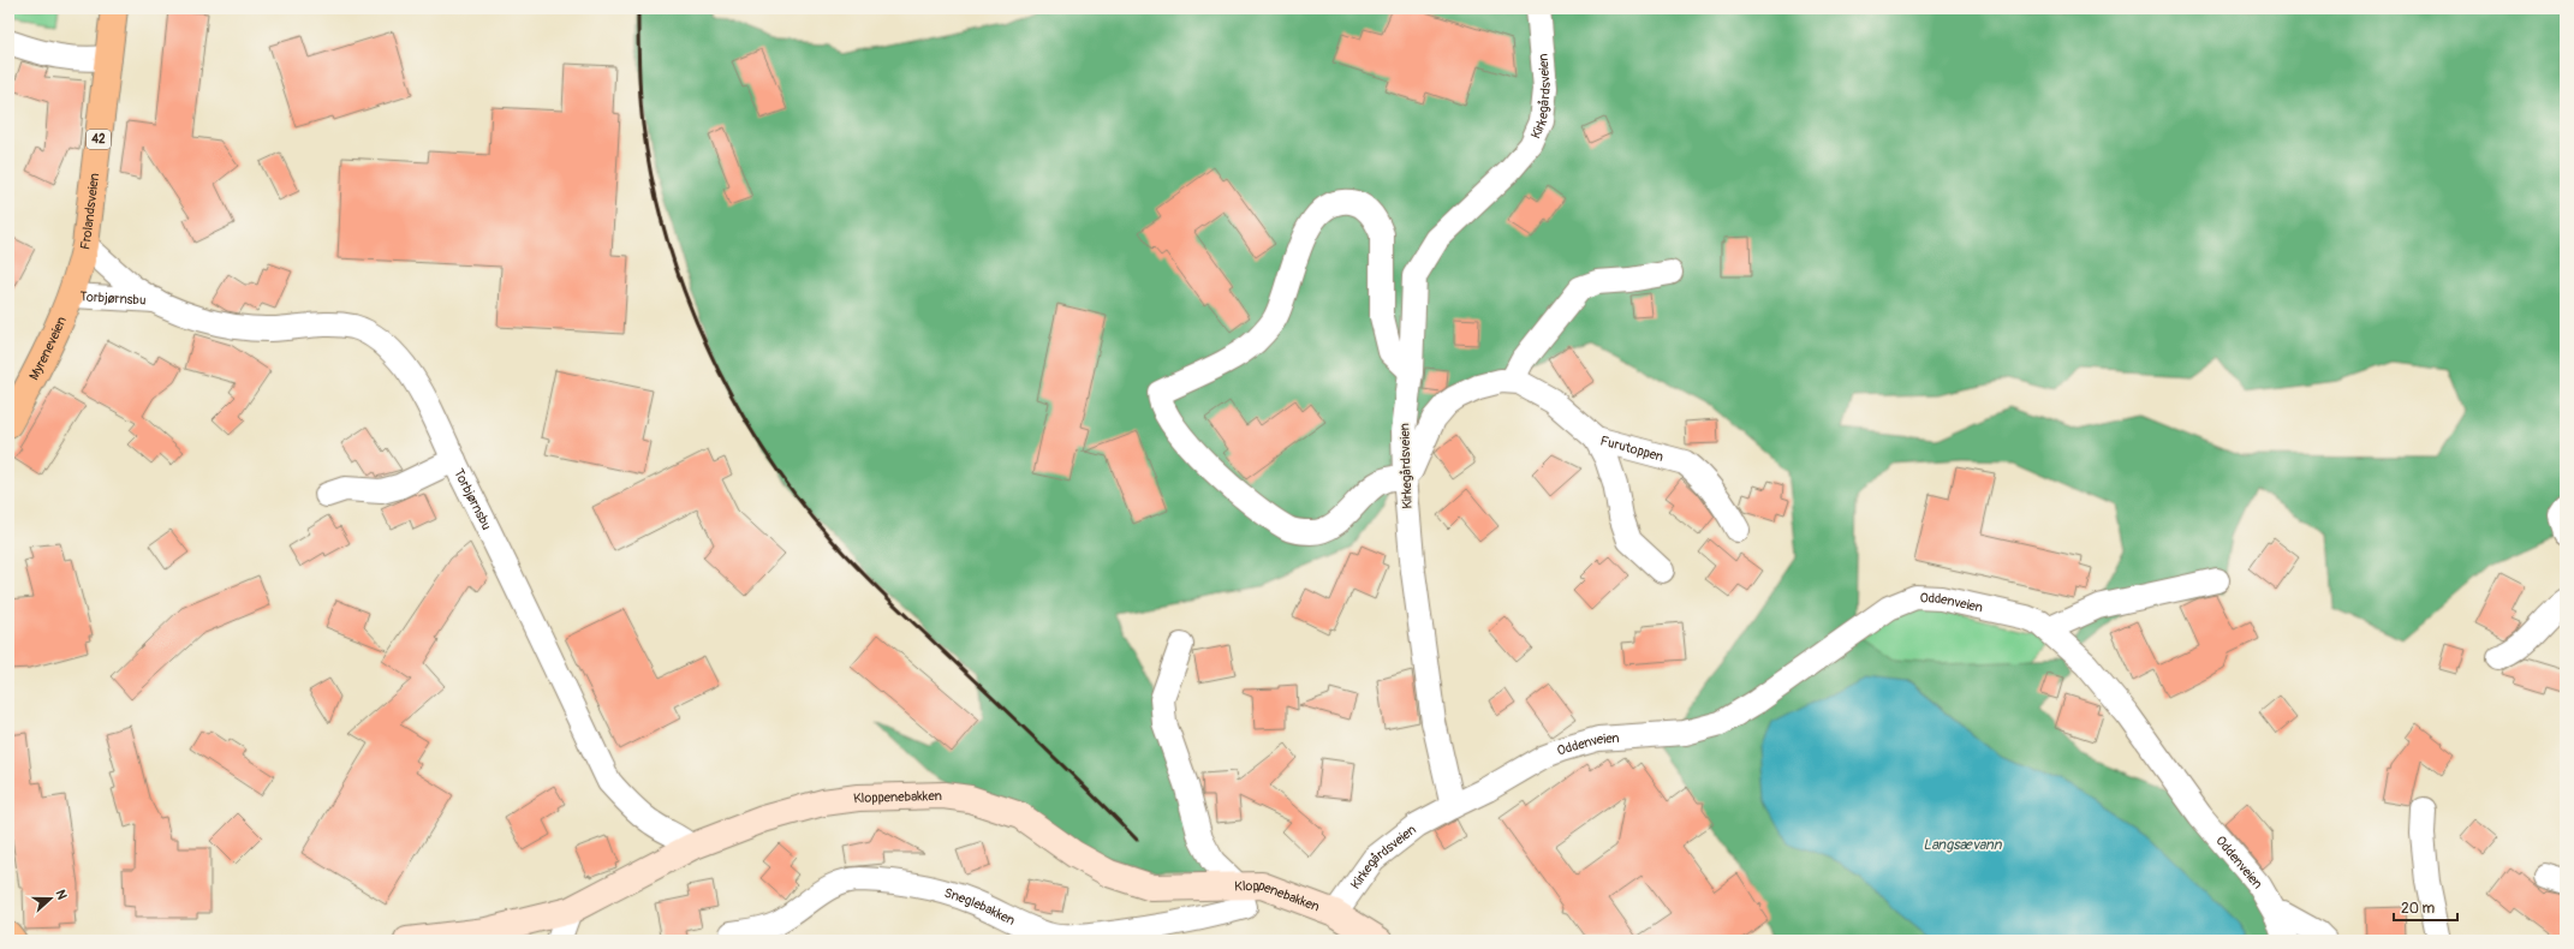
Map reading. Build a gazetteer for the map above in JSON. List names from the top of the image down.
{
  "streets": {
    "main road": [
      "42",
      "Frolandsveien",
      "Myreneveien",
      "Kloppenebakken"
    ],
    "street": [
      "Kirkegårdsveien",
      "Torbjørnsbu",
      "Furutoppen",
      "Oddenveien",
      "Sneglebakken"
    ]
  },
  "crossings": [
    ["Kirkegårdsveien", "Oddenveien"],
    ["Kirkegårdsveien", "Kloppenebakken"],
    ["Frolandsveien", "Torbjørnsbu"],
    ["Frolandsveien", "Myreneveien"],
    ["Torbjørnsbu", "Myreneveien"],
    ["Torbjørnsbu", "Kloppenebakken"],
    ["Kloppenebakken", "Sneglebakken"]
  ],
  "water": ["Langsævann"],
  "scale_bar": "20 m",
  "north": "right"
}
